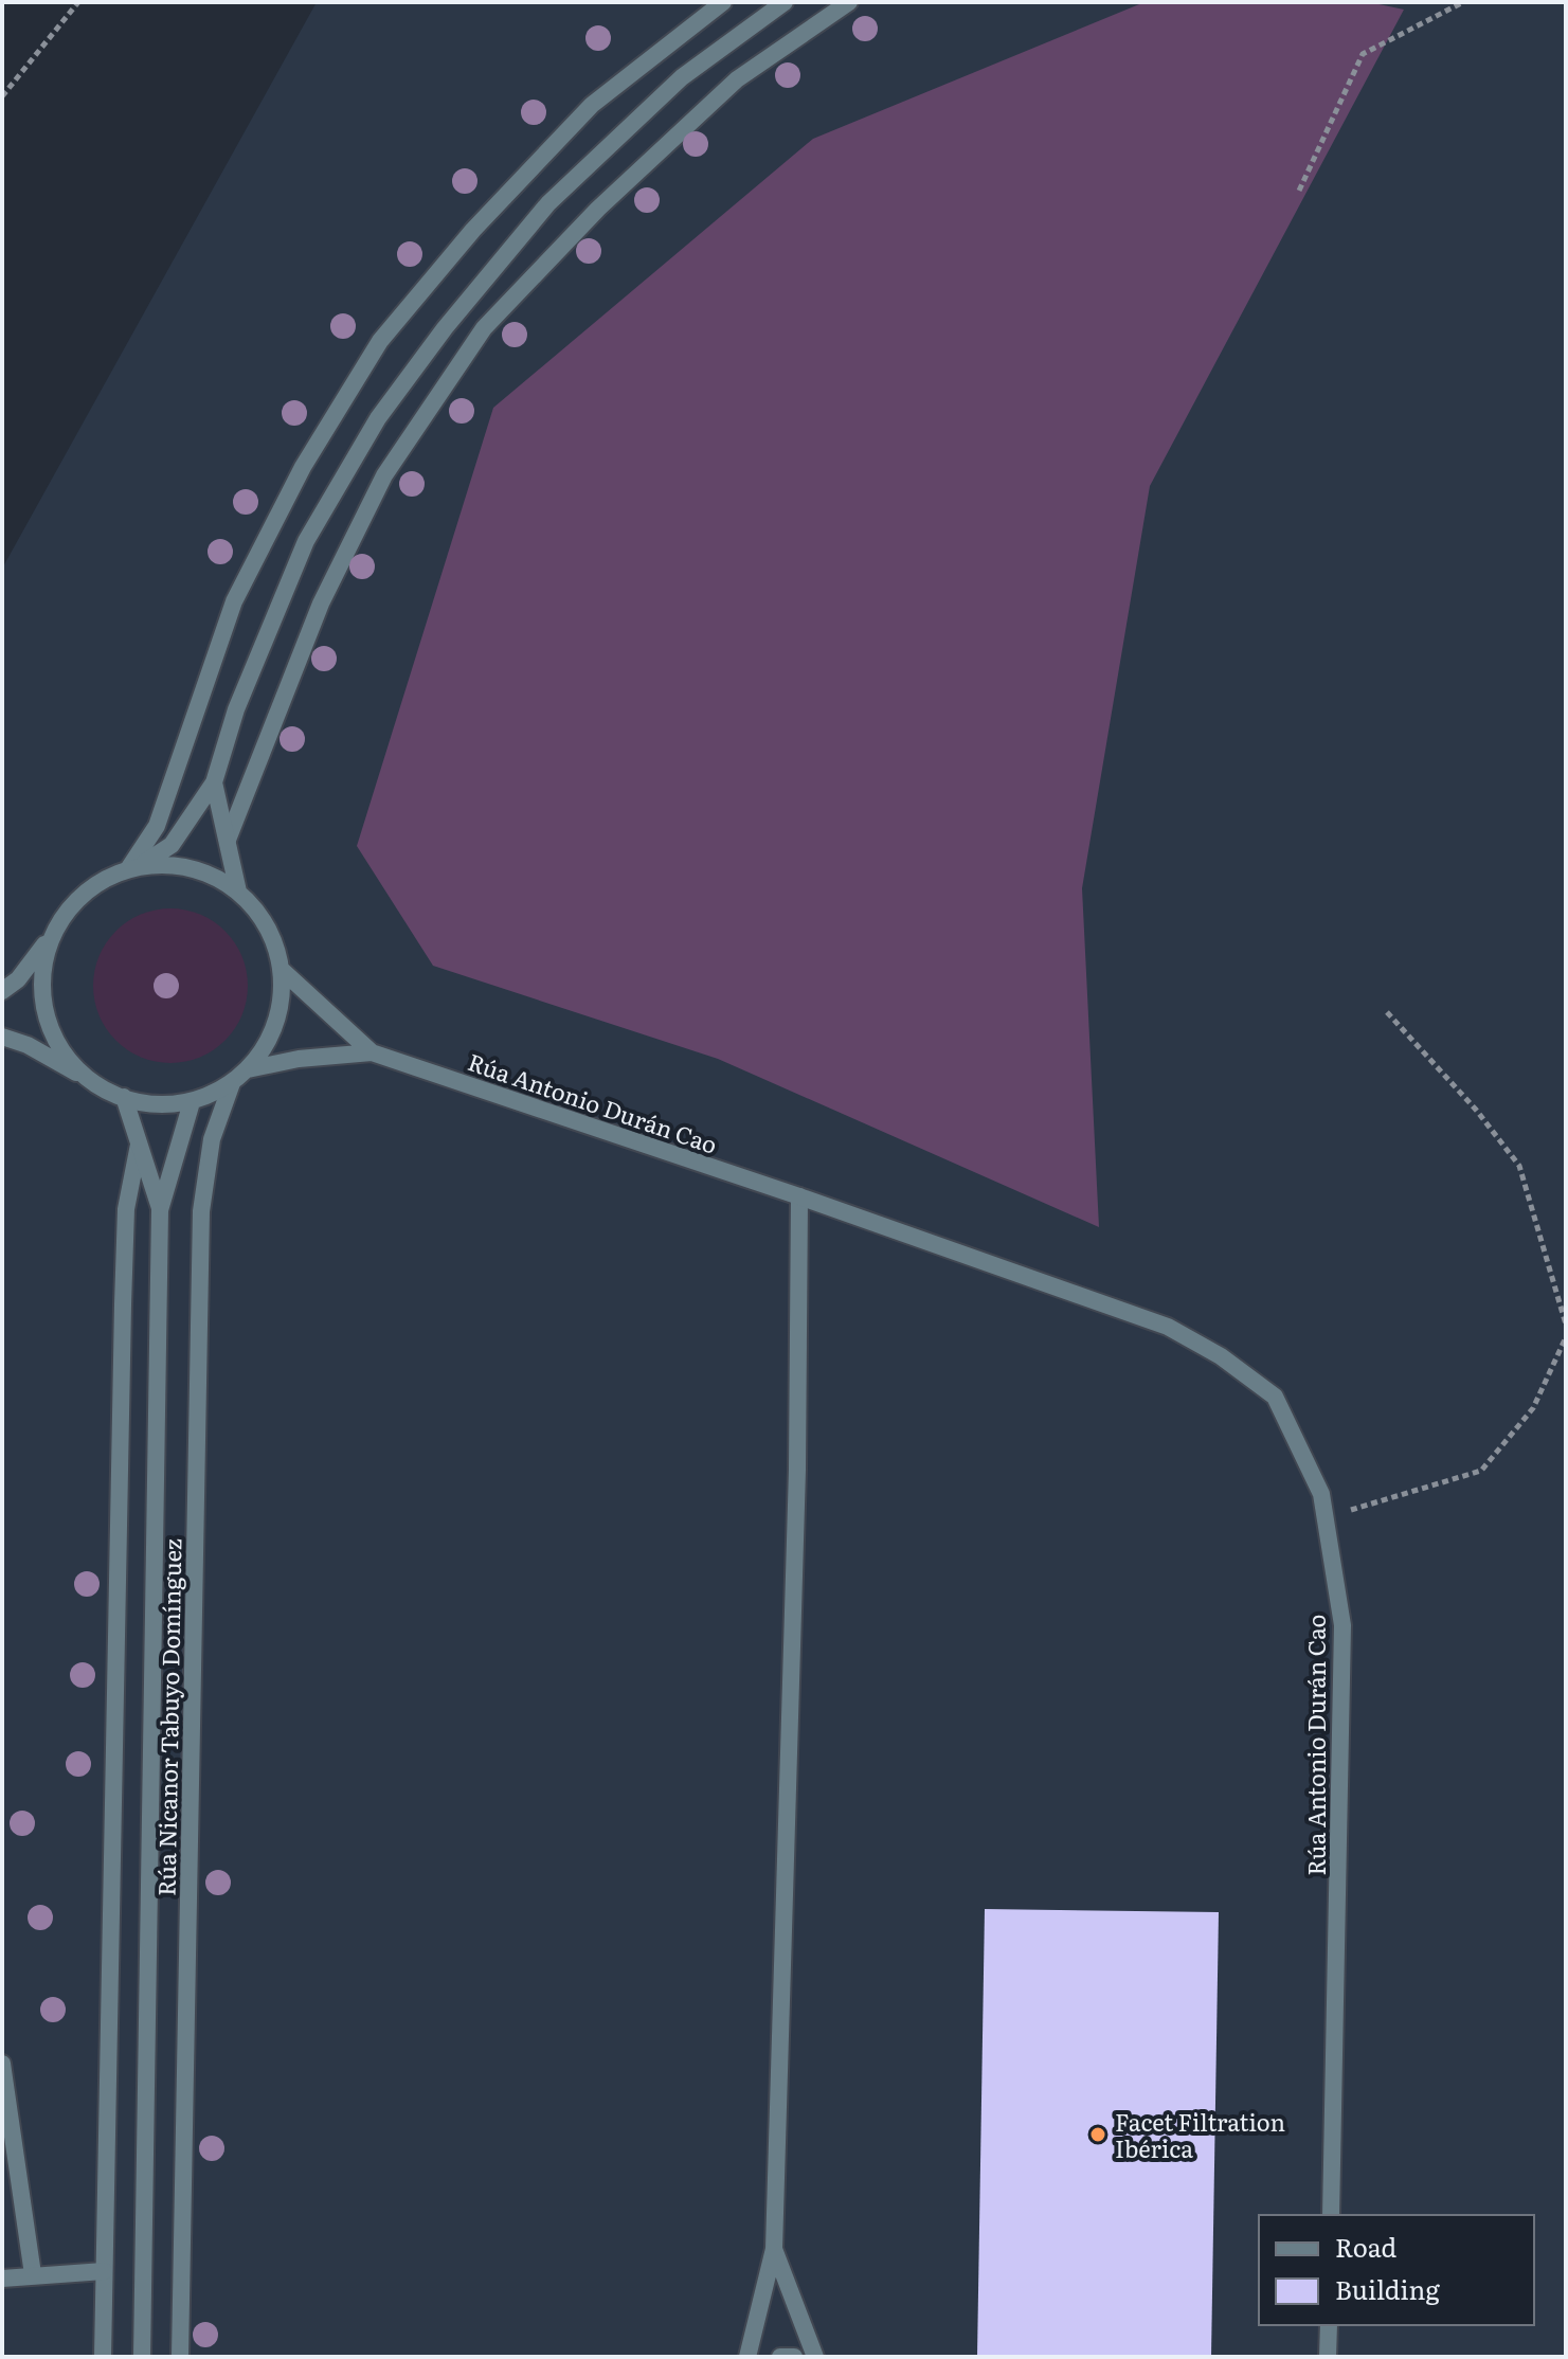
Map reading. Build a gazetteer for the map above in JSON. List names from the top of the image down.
{
  "streets": {
    "street": ["Rúa Antonio Durán Cao", "Rúa Nicanor Tabuyo Domínguez"]
  },
  "crossings": [
    ["Rúa Antonio Durán Cao", "Rúa Nicanor Tabuyo Domínguez"]
  ],
  "places": ["Facet Filtration Ibérica"],
  "legend": ["Road", "Building"]
}
